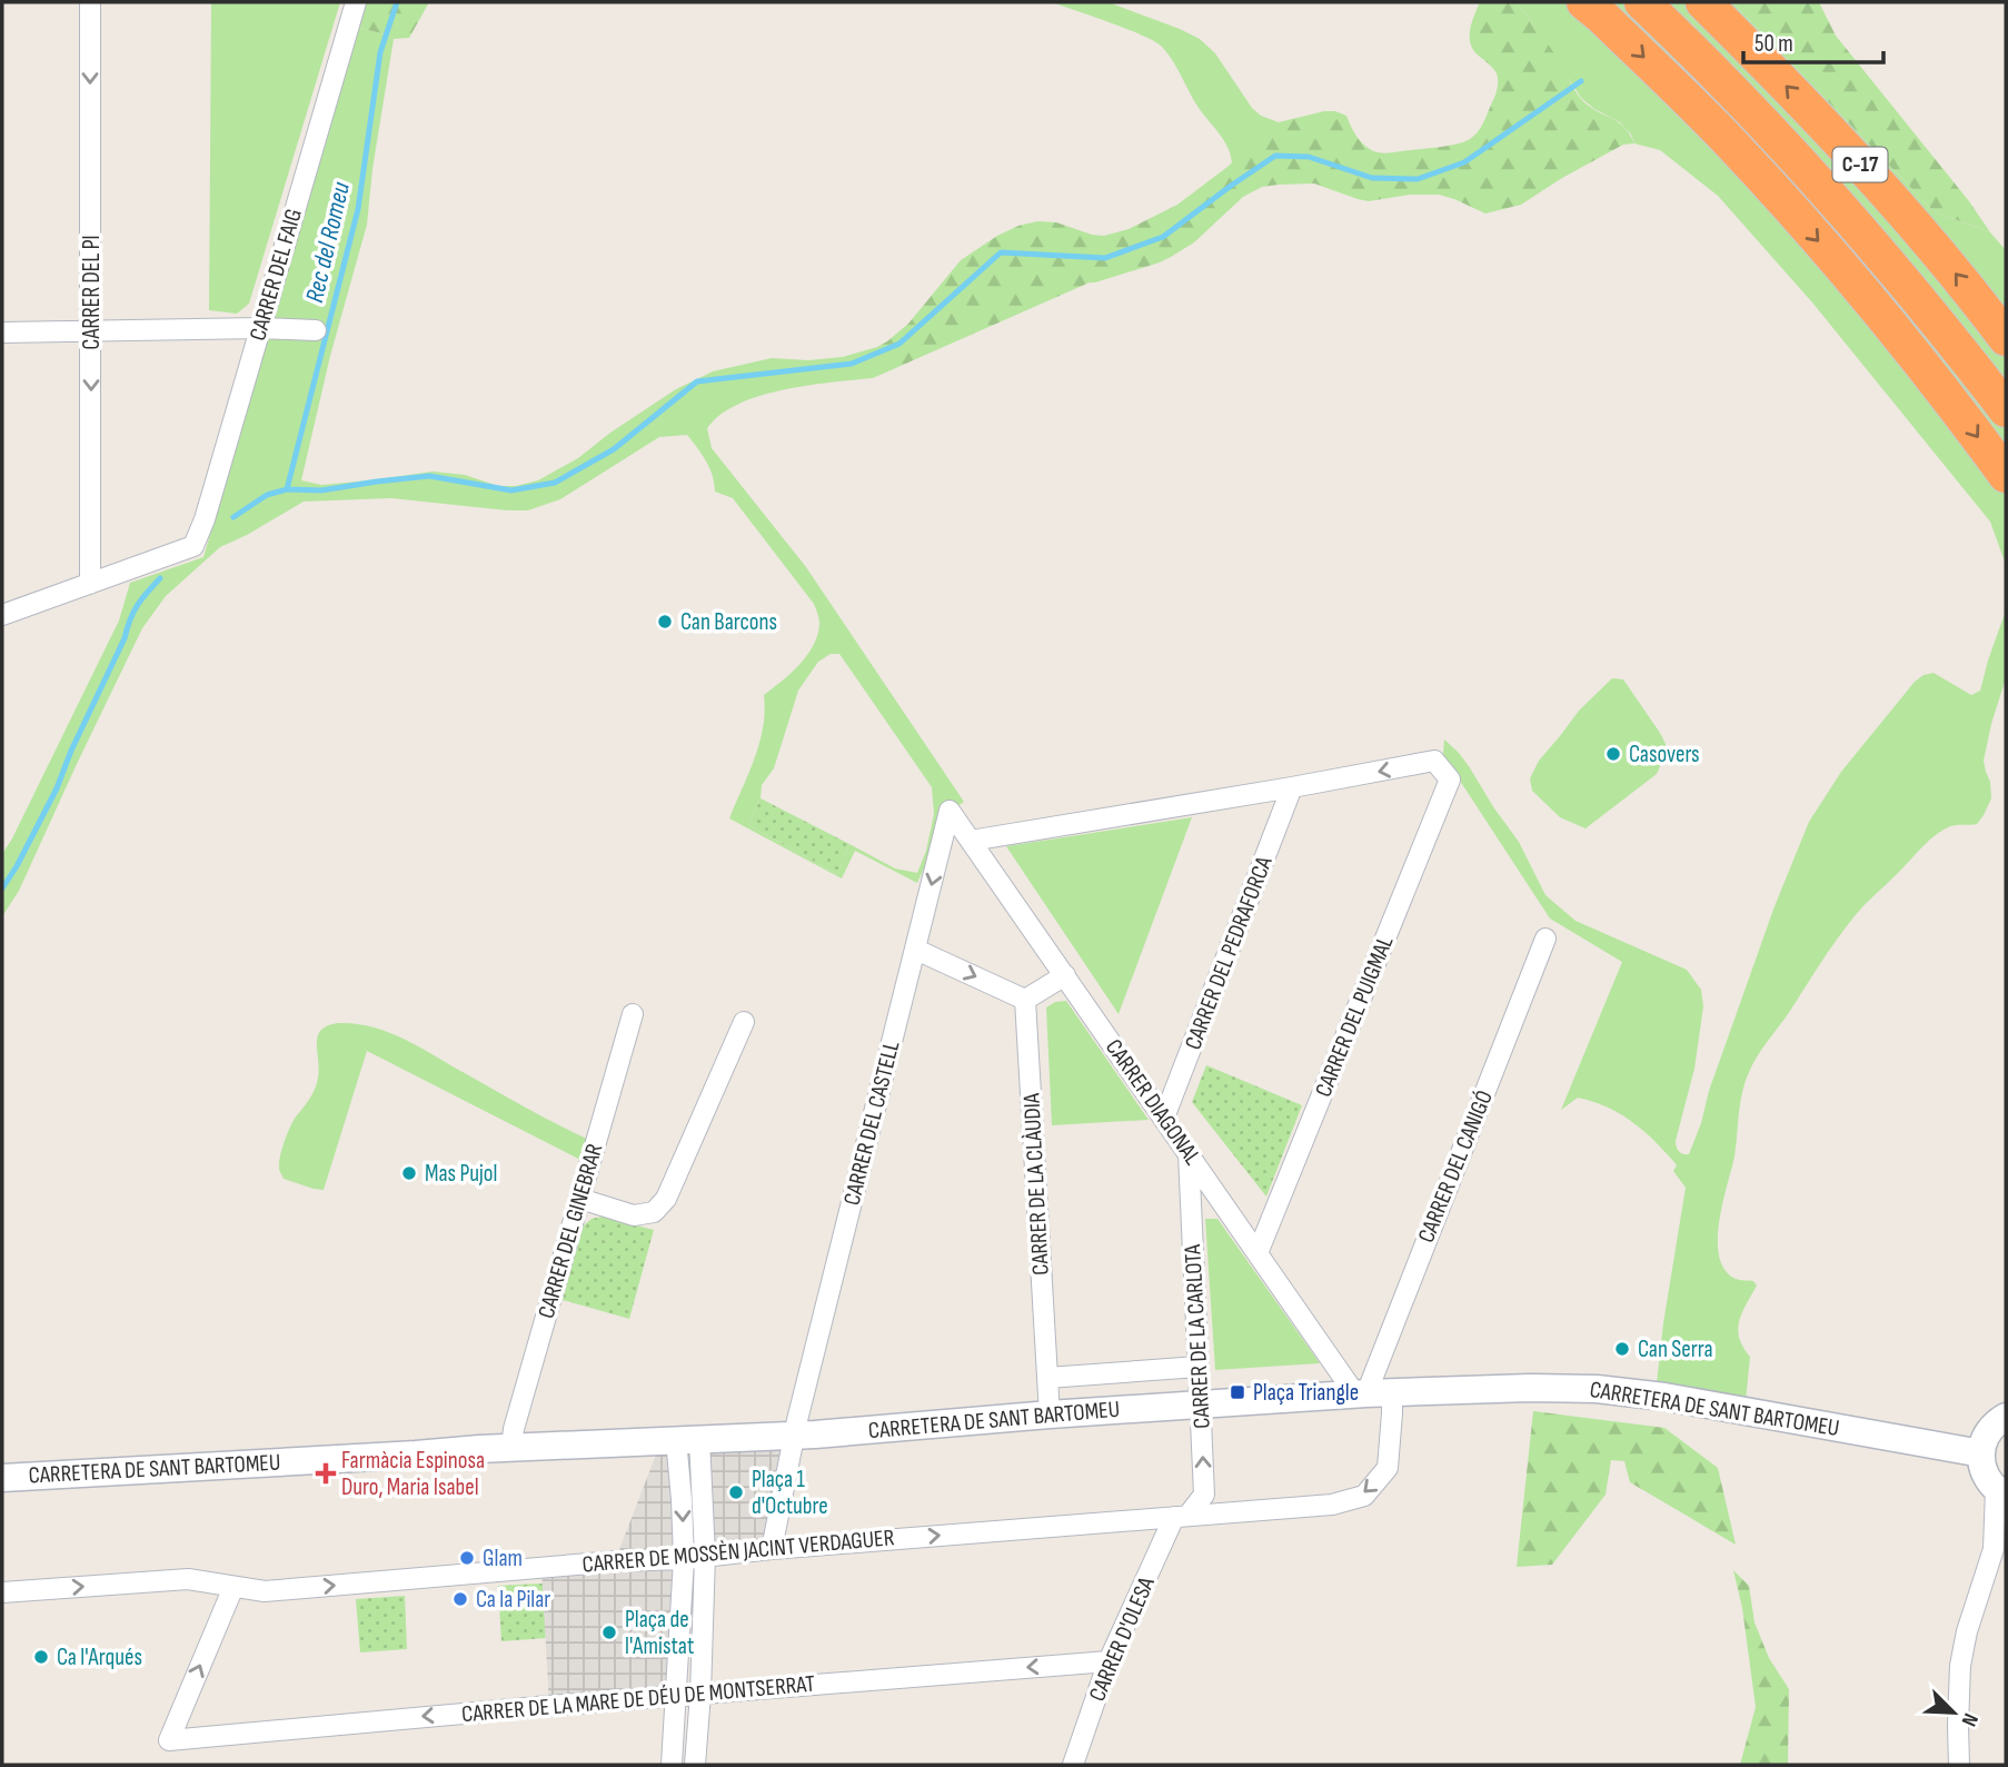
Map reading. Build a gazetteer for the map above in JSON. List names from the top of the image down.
{
  "streets": {
    "highway": ["C-17"],
    "street": [
      "CARRER DEL FAIG",
      "CARRER DEL PI",
      "CARRER DEL PEDRAFORCA",
      "CARRER DEL PUIGMAL",
      "CARRER DIAGONAL",
      "CARRER DEL CASTELL",
      "CARRER DEL CANIGÓ",
      "CARRER DE LA CLÀUDIA",
      "CARRER DEL GINEBRAR",
      "CARRER DE LA CARLOTA",
      "CARRETERA DE SANT BARTOMEU",
      "CARRER DE MOSSÈN JACINT VERDAGUER",
      "CARRER D'OLESA",
      "CARRER DE LA MARE DE DÉU DE MONTSERRAT"
    ]
  },
  "crossings": [
    ["CARRER DEL FAIG", "CARRER DEL PI"],
    ["CARRER DEL PEDRAFORCA", "CARRER DEL PUIGMAL"],
    ["CARRER DEL PEDRAFORCA", "CARRER DIAGONAL"],
    ["CARRER DEL PUIGMAL", "CARRER DIAGONAL"],
    ["CARRER DIAGONAL", "CARRER DEL CASTELL"],
    ["CARRER DIAGONAL", "CARRER DEL CANIGÓ"],
    ["CARRER DIAGONAL", "CARRER DE LA CARLOTA"],
    ["CARRER DIAGONAL", "CARRETERA DE SANT BARTOMEU"],
    ["CARRER DIAGONAL", "CARRER DE MOSSÈN JACINT VERDAGUER"],
    ["CARRER DEL CASTELL", "CARRETERA DE SANT BARTOMEU"],
    ["CARRER DEL CANIGÓ", "CARRETERA DE SANT BARTOMEU"],
    ["CARRER DEL CANIGÓ", "CARRER DE MOSSÈN JACINT VERDAGUER"],
    ["CARRER DE LA CLÀUDIA", "CARRETERA DE SANT BARTOMEU"],
    ["CARRER DEL GINEBRAR", "CARRETERA DE SANT BARTOMEU"],
    ["CARRER DE LA CARLOTA", "CARRETERA DE SANT BARTOMEU"],
    ["CARRER DE LA CARLOTA", "CARRER DE MOSSÈN JACINT VERDAGUER"],
    ["CARRER DE LA CARLOTA", "CARRER D'OLESA"],
    ["CARRETERA DE SANT BARTOMEU", "CARRER DE MOSSÈN JACINT VERDAGUER"],
    ["CARRER DE MOSSÈN JACINT VERDAGUER", "CARRER D'OLESA"],
    ["CARRER DE MOSSÈN JACINT VERDAGUER", "CARRER DE LA MARE DE DÉU DE MONTSERRAT"],
    ["CARRER D'OLESA", "CARRER DE LA MARE DE DÉU DE MONTSERRAT"]
  ],
  "one_way": ["CARRER DEL PI"],
  "water": ["Rec del Romeu"],
  "places": {
    "other": [
      "Can Barcons",
      "Casovers",
      "Mas Pujol",
      "Can Serra",
      "Plaça 1 d'Octubre",
      "Glam",
      "Ca la Pilar",
      "Plaça de l'Amistat",
      "Ca l'Arqués"
    ],
    "transit": ["Plaça Triangle"],
    "health": ["Farmàcia Espinosa Duro, Maria Isabel"]
  },
  "scale_bar": "50 m",
  "north": "bottom right"
}
